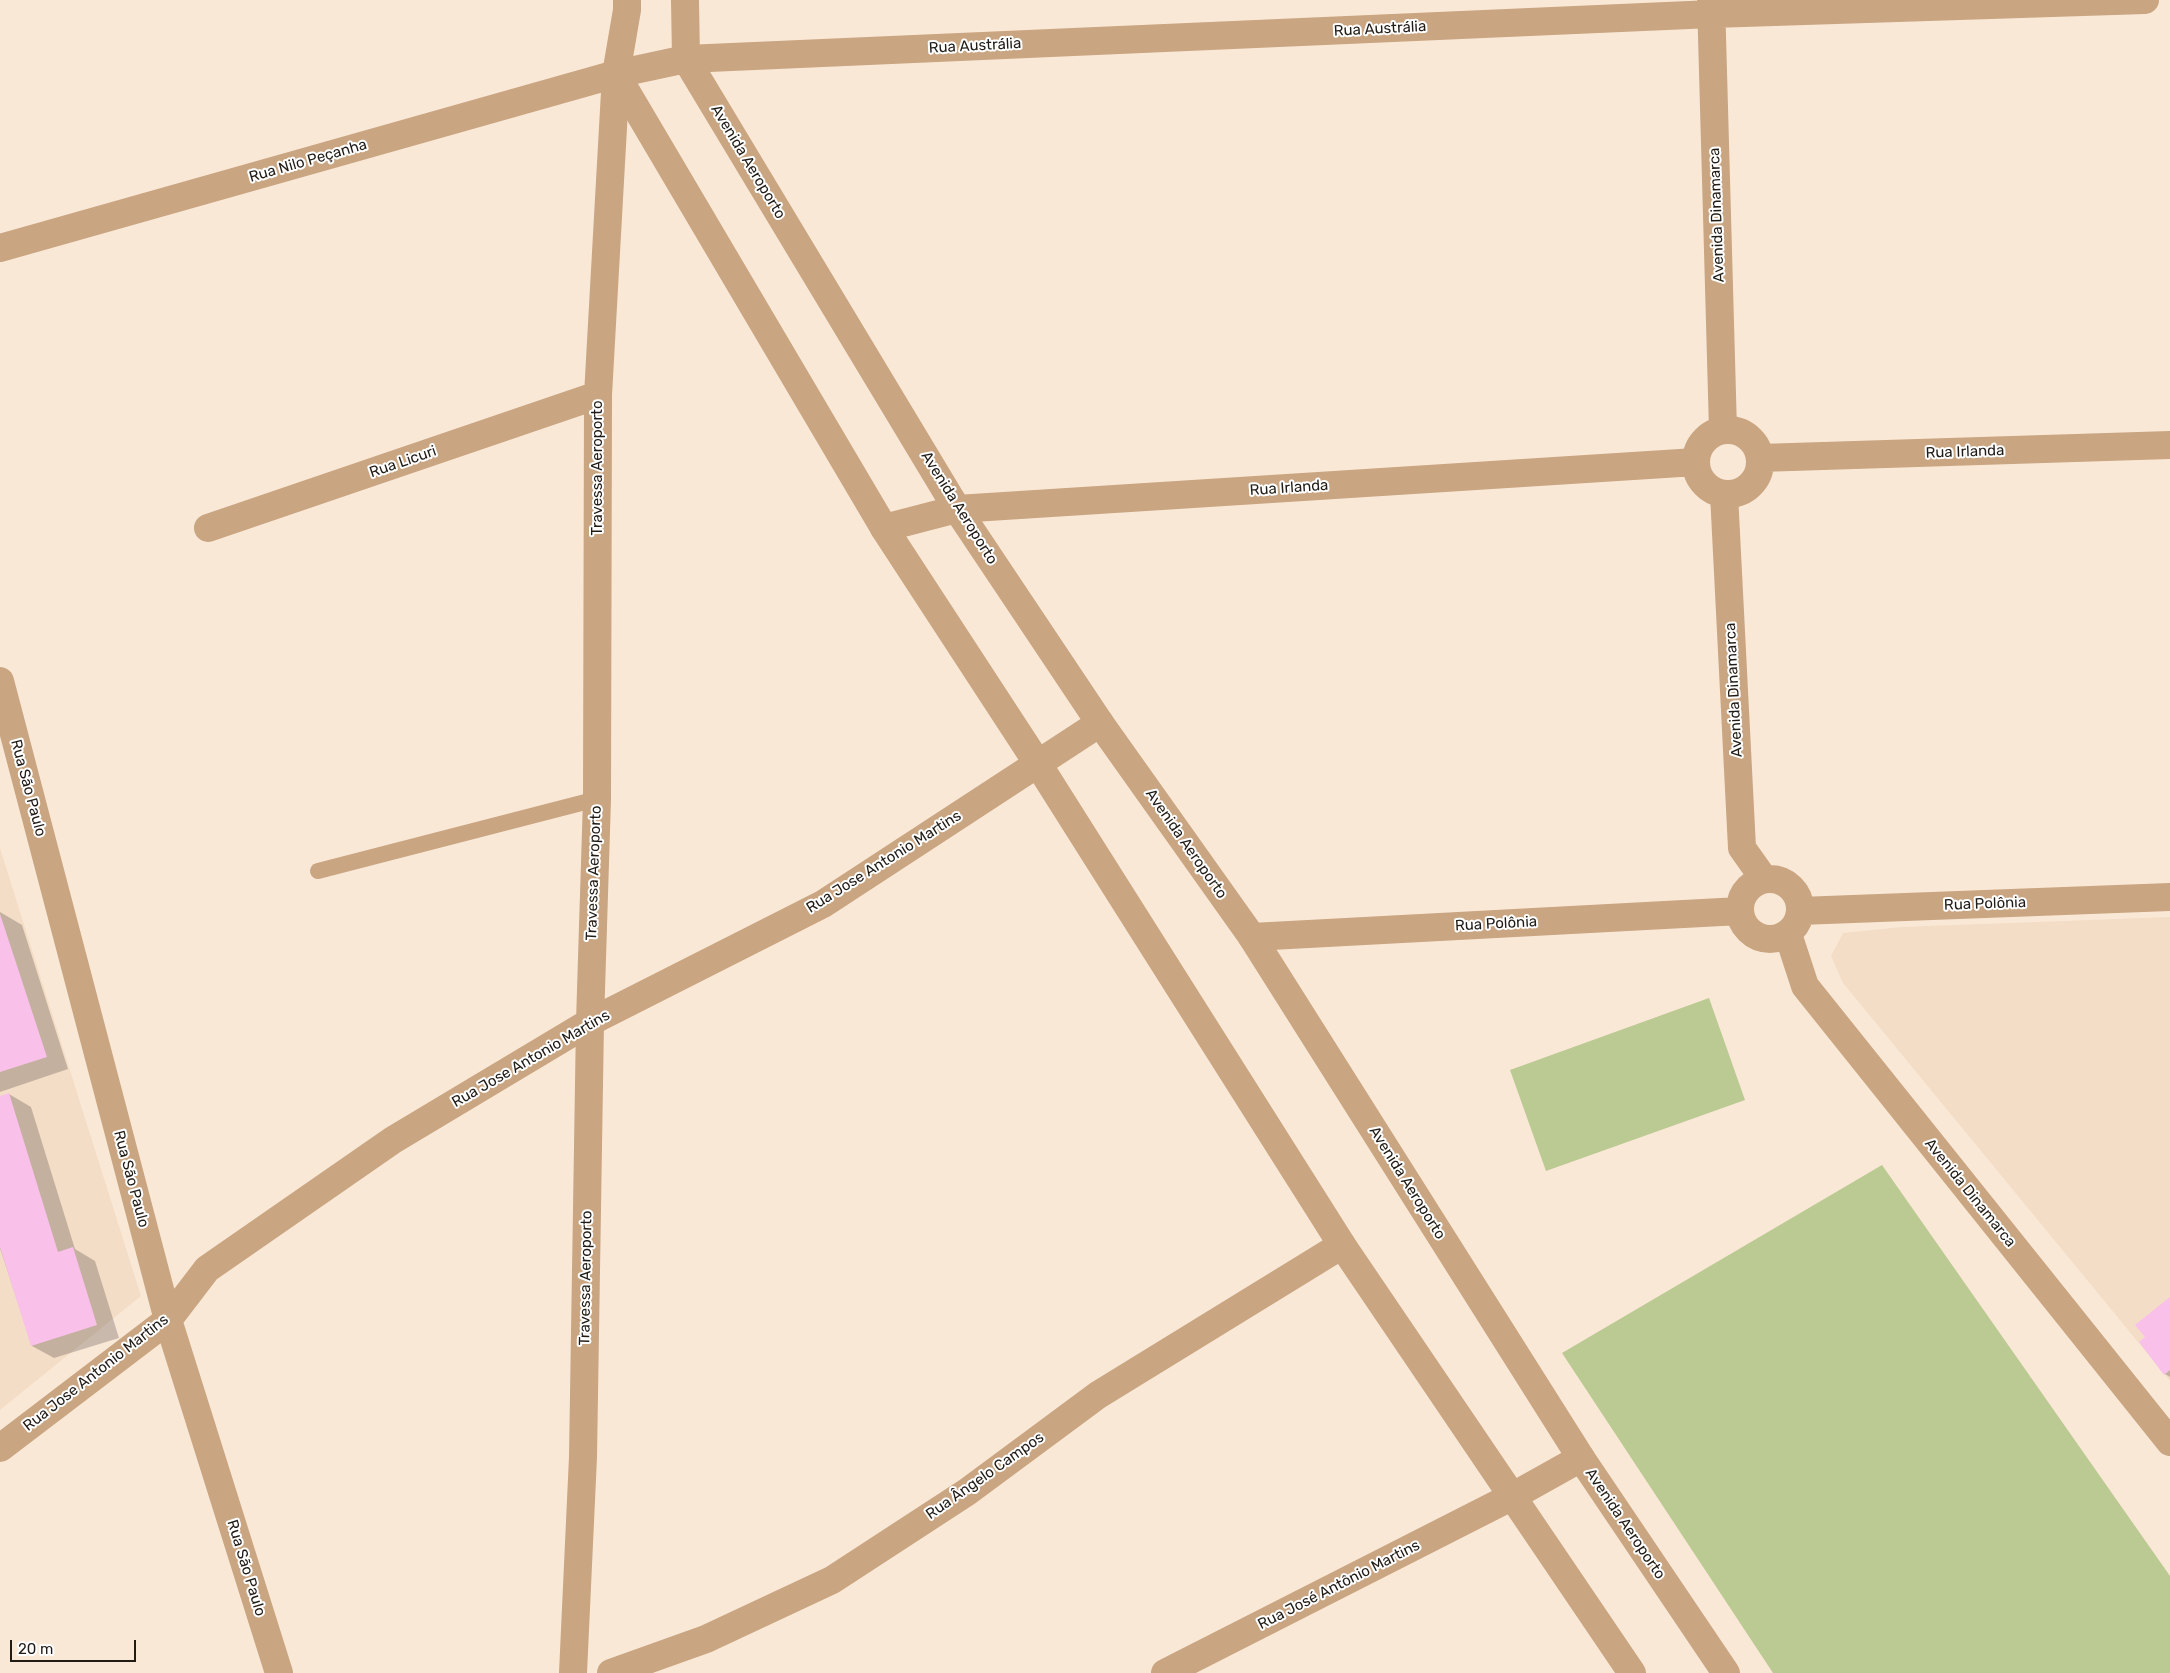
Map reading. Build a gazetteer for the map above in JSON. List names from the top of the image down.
{
  "streets": {
    "street": [
      "Rua Austrália",
      "Rua Nilo Peçanha",
      "Avenida Aeroporto",
      "Avenida Dinamarca",
      "Rua Irlanda",
      "Rua Licuri",
      "Travessa Aeroporto",
      "Rua São Paulo",
      "Rua Jose Antonio Martins",
      "Rua Polônia",
      "Rua Ângelo Campos",
      "Rua José Antônio Martins"
    ]
  },
  "crossings": [
    ["Rua Austrália", "Rua Nilo Peçanha"],
    ["Rua Austrália", "Avenida Aeroporto"],
    ["Rua Austrália", "Avenida Dinamarca"],
    ["Rua Austrália", "Travessa Aeroporto"],
    ["Rua Nilo Peçanha", "Travessa Aeroporto"],
    ["Avenida Aeroporto", "Rua Irlanda"],
    ["Avenida Aeroporto", "Rua Jose Antonio Martins"],
    ["Avenida Aeroporto", "Rua Polônia"],
    ["Avenida Aeroporto", "Rua José Antônio Martins"],
    ["Avenida Dinamarca", "Rua Irlanda"],
    ["Avenida Dinamarca", "Rua Polônia"],
    ["Rua Licuri", "Travessa Aeroporto"],
    ["Travessa Aeroporto", "Rua Jose Antonio Martins"],
    ["Rua São Paulo", "Rua Jose Antonio Martins"]
  ],
  "scale_bar": "20 m"
}
